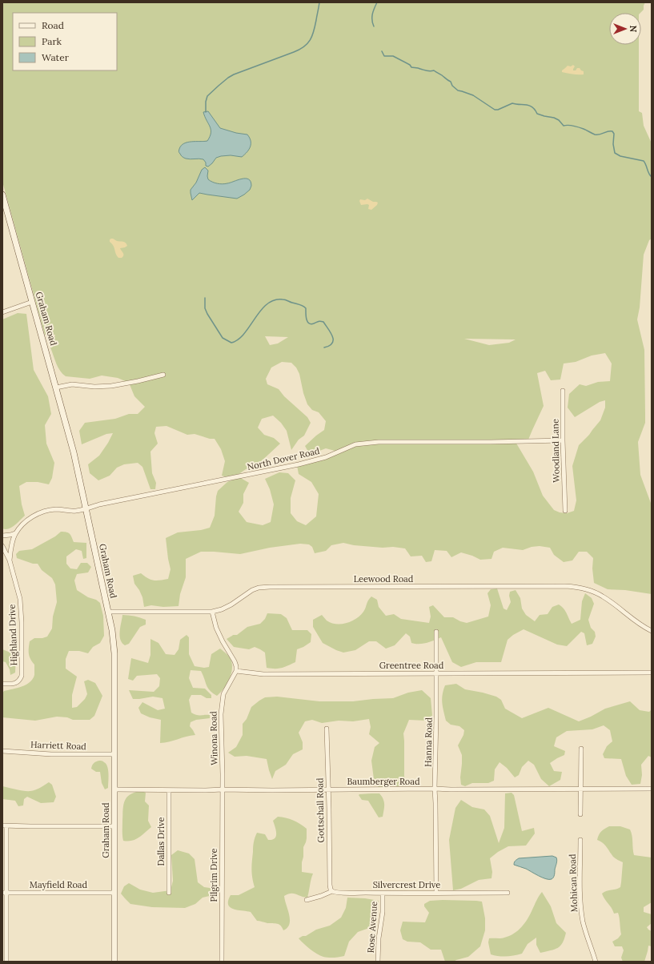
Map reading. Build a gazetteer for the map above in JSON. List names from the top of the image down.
{
  "streets": {
    "main road": ["Graham Road"],
    "street": [
      "Woodland Lane",
      "North Dover Road",
      "Leewood Road",
      "Highland Drive",
      "Greentree Road",
      "Winona Road",
      "Hanna Road",
      "Harriett Road",
      "Baumberger Road",
      "Gottschall Road",
      "Dallas Drive",
      "Pilgrim Drive",
      "Mohican Road",
      "Mayfield Road",
      "Silvercrest Drive",
      "Rose Avenue"
    ]
  },
  "crossings": [
    ["Graham Road", "North Dover Road"],
    ["Graham Road", "Leewood Road"],
    ["Graham Road", "Harriett Road"],
    ["Graham Road", "Baumberger Road"],
    ["Graham Road", "Mayfield Road"],
    ["Woodland Lane", "North Dover Road"],
    ["Greentree Road", "Winona Road"],
    ["Greentree Road", "Hanna Road"],
    ["Winona Road", "Baumberger Road"],
    ["Winona Road", "Pilgrim Drive"],
    ["Hanna Road", "Baumberger Road"],
    ["Hanna Road", "Silvercrest Drive"],
    ["Baumberger Road", "Gottschall Road"],
    ["Baumberger Road", "Dallas Drive"],
    ["Baumberger Road", "Pilgrim Drive"],
    ["Gottschall Road", "Silvercrest Drive"],
    ["Silvercrest Drive", "Rose Avenue"]
  ],
  "legend": ["Road", "Park", "Water"],
  "north": "right"
}
